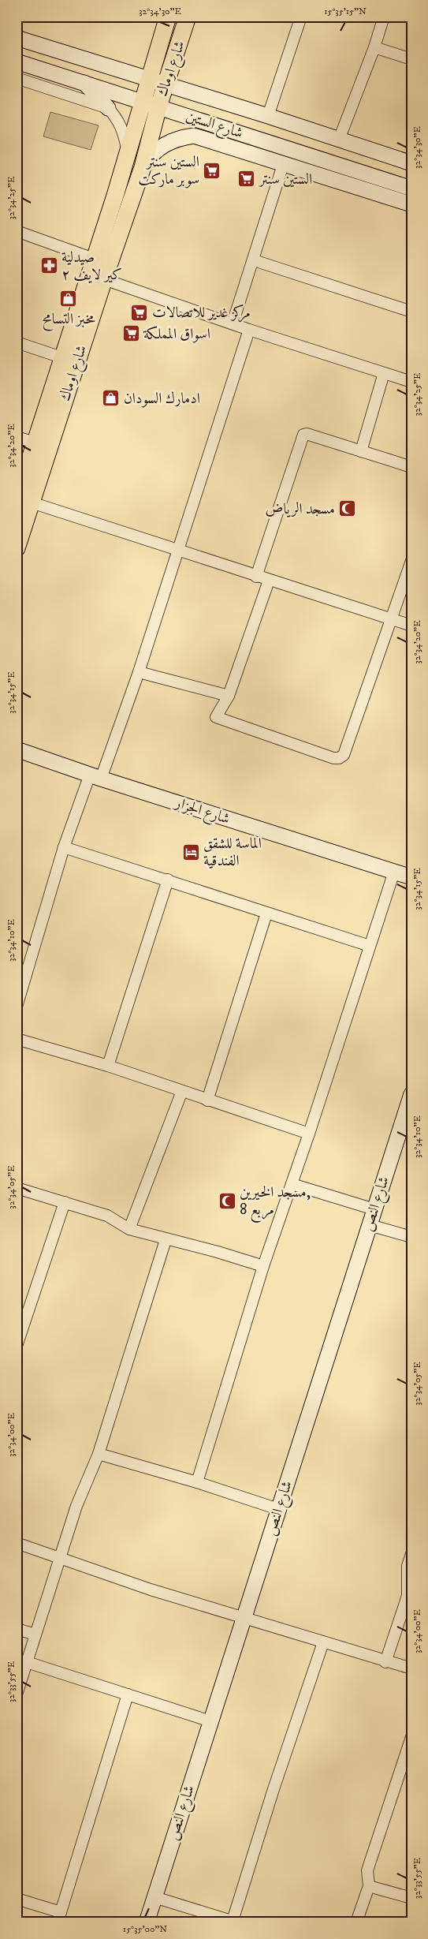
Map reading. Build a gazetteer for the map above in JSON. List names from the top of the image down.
{
  "streets": {
    "main road": ["شارع اوماك"],
    "street": ["شارع الستين", "شارع الجزار", "شارع النص"]
  },
  "crossings": [
    ["شارع اوماك", "شارع الستين"]
  ],
  "places": {
    "supermarket": [
      "الستين سنتر سوبر ماركت",
      "الستين سنتر",
      "مركز غدير للاتصالات",
      "اسواق المملكة"
    ],
    "pharmacy": ["صيدلية كير لايف ٢"],
    "shop": ["مخبز التسامح", "ادمارك السودان"],
    "mosque": ["مسجد الرياض", "مسجد الخيرين, مربع 8"],
    "hotel": ["الماسة للشقق الفندقية"]
  },
  "coordinates": [
    "32°34'30\"E",
    "15°35'15\"N",
    "32°34'25\"E",
    "32°34'20\"E",
    "32°34'15\"E",
    "32°34'10\"E",
    "32°34'05\"E",
    "32°34'00\"E",
    "32°33'55\"E",
    "15°35'00\"N"
  ]
}
